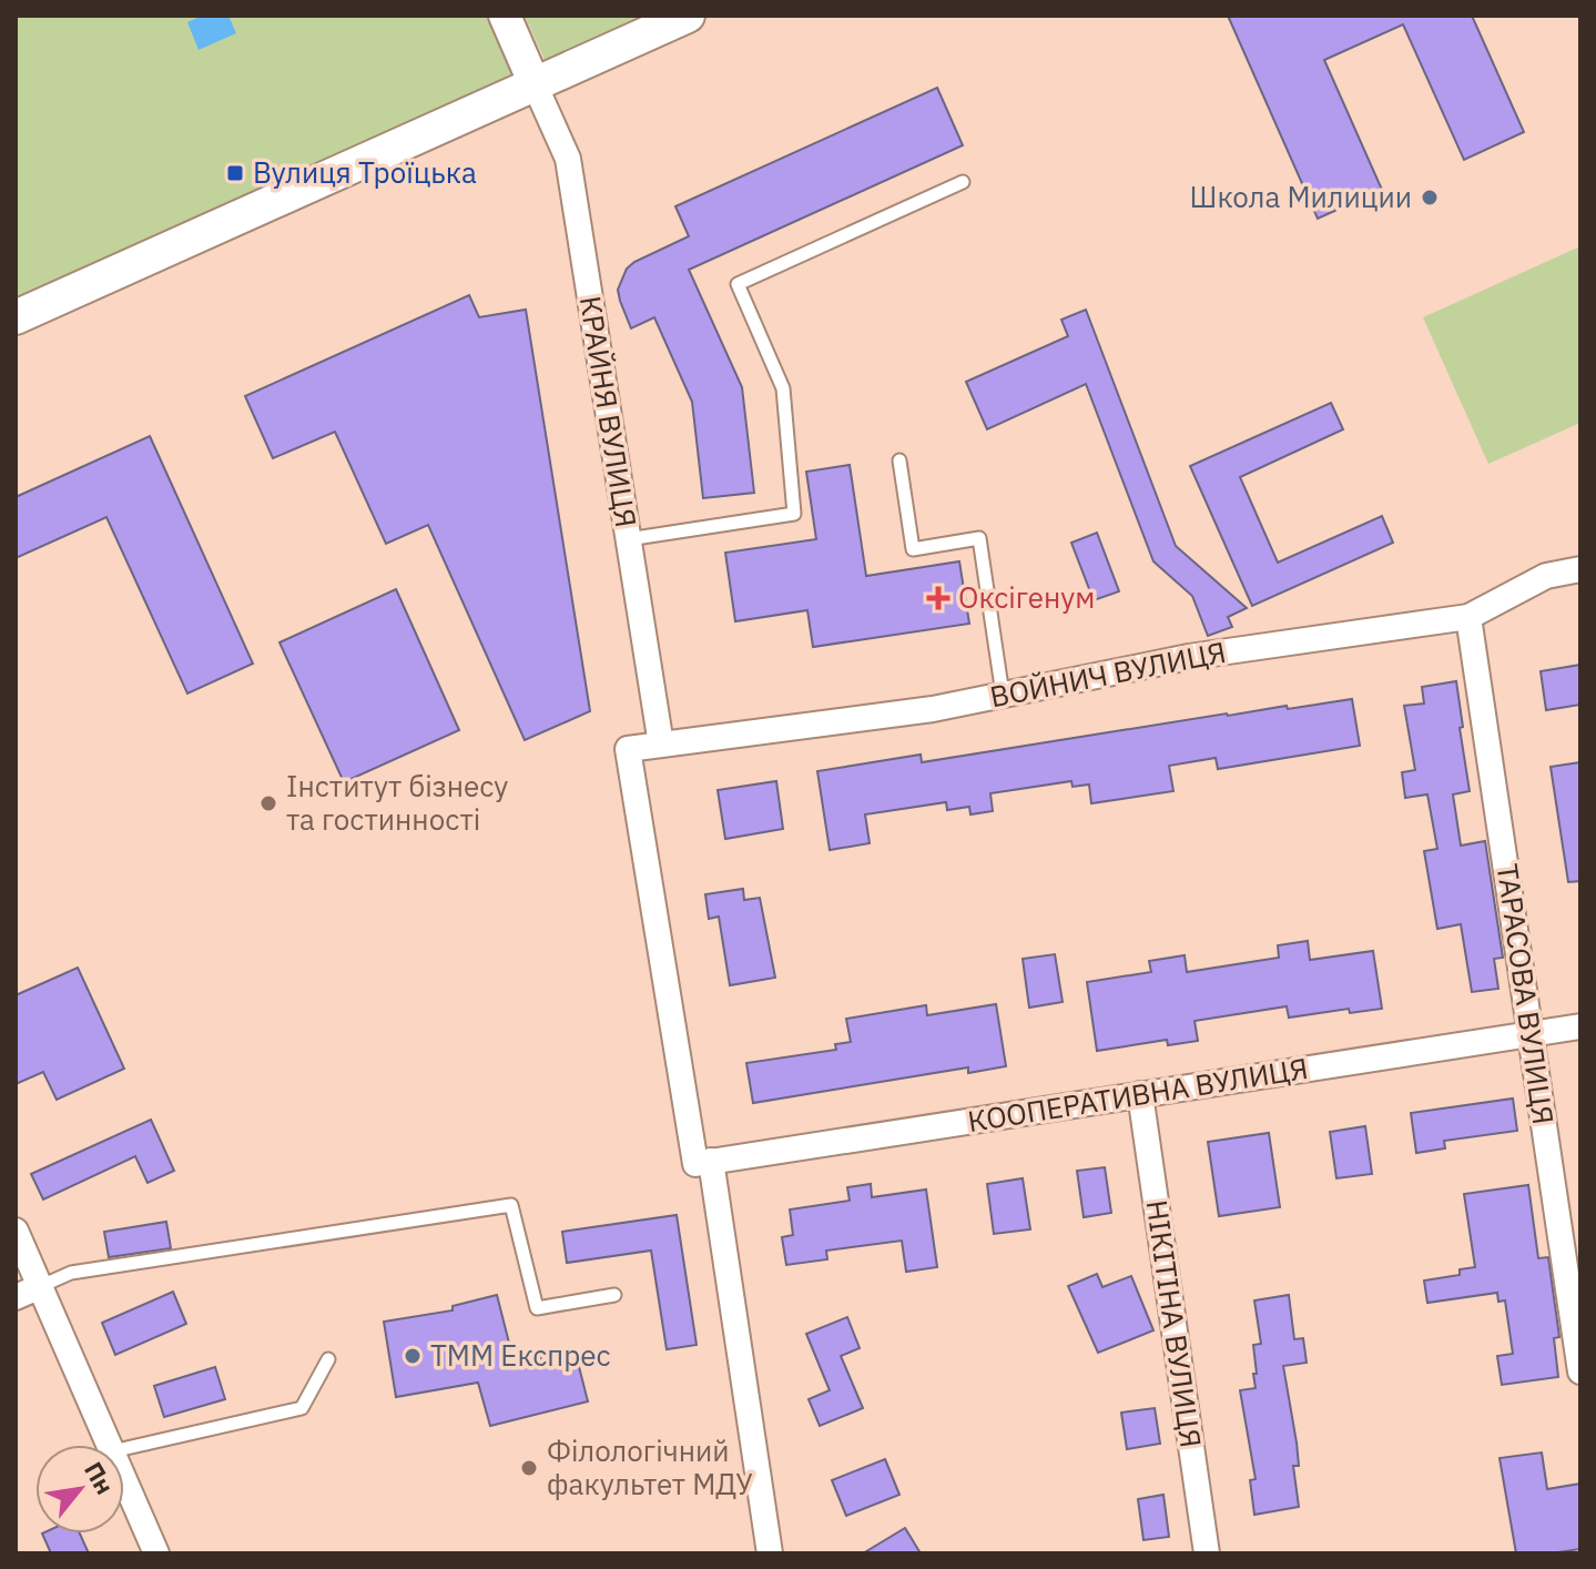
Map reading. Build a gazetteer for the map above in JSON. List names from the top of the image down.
{
  "streets": {
    "street": [
      "КРАЙНЯ ВУЛИЦЯ",
      "ВОЙНИЧ ВУЛИЦЯ",
      "ТАРАСОВА ВУЛИЦЯ",
      "КООПЕРАТИВНА ВУЛИЦЯ",
      "НІКІТІНА ВУЛИЦЯ"
    ]
  },
  "crossings": [
    ["КРАЙНЯ ВУЛИЦЯ", "ВОЙНИЧ ВУЛИЦЯ"],
    ["ВОЙНИЧ ВУЛИЦЯ", "ТАРАСОВА ВУЛИЦЯ"],
    ["ВОЙНИЧ ВУЛИЦЯ", "КООПЕРАТИВНА ВУЛИЦЯ"],
    ["ТАРАСОВА ВУЛИЦЯ", "КООПЕРАТИВНА ВУЛИЦЯ"],
    ["КООПЕРАТИВНА ВУЛИЦЯ", "НІКІТІНА ВУЛИЦЯ"]
  ],
  "places": {
    "transit": ["Вулиця Троїцька"],
    "other": [
      "Школа Милиции",
      "Інститут бізнесу та гостинності",
      "ТММ Експрес",
      "Філологічний факультет МДУ"
    ],
    "health": ["Оксігенум"]
  },
  "north": "top right"
}
